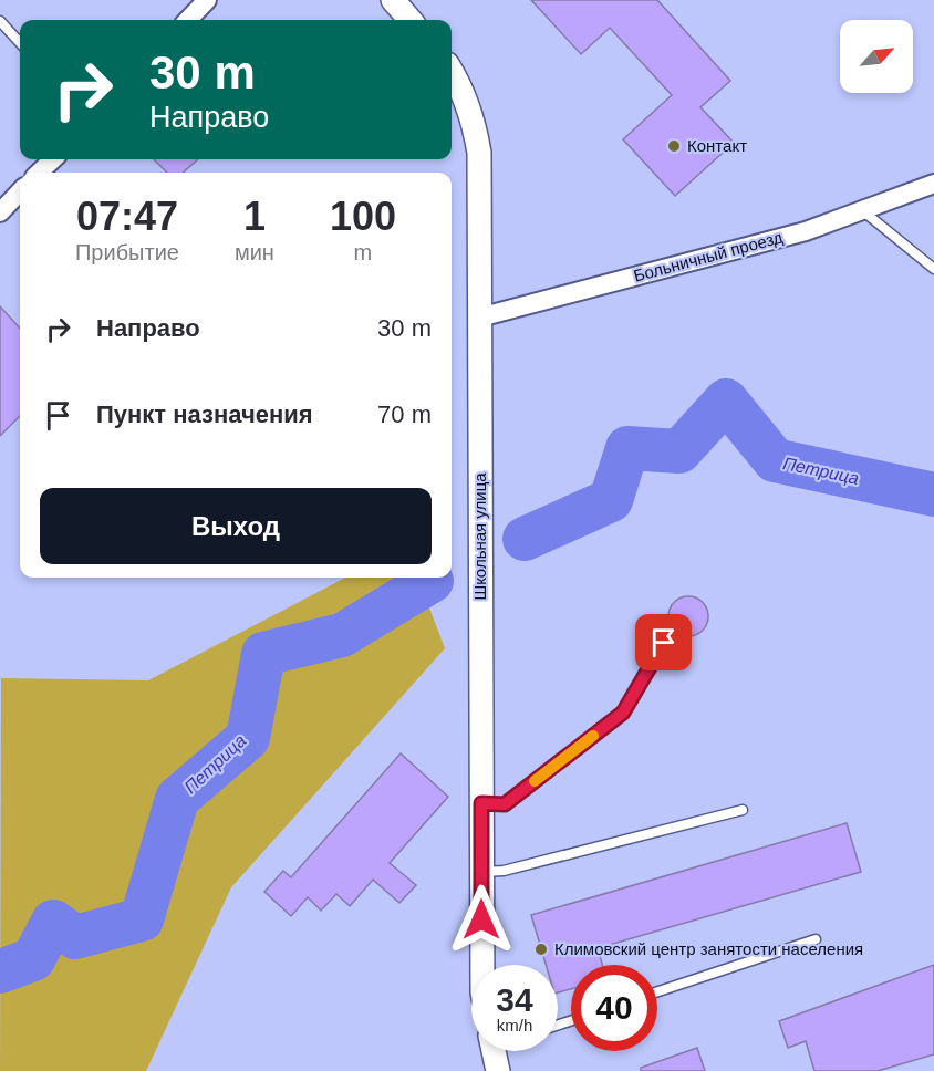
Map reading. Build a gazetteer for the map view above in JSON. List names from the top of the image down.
{
  "streets": {
    "street": ["Больничный проезд", "Школьная улица"]
  },
  "crossings": [
    ["Больничный проезд", "Школьная улица"]
  ],
  "water": ["Петрица"],
  "places": ["Контакт", "Климовский центр занятости населения"],
  "north": "top right",
  "page": {
    "turn": ["30 m", "Направо"],
    "eta": [
      "07:47",
      "Прибытие",
      "1",
      "мин",
      "100",
      "m"
    ],
    "list": [
      {
        "name": "Направо",
        "value": "30 m"
      },
      {
        "name": "Пункт назначения",
        "value": "70 m"
      }
    ],
    "buttons": "Выход",
    "speed": "34 km/h",
    "limit": "40"
  }
}
